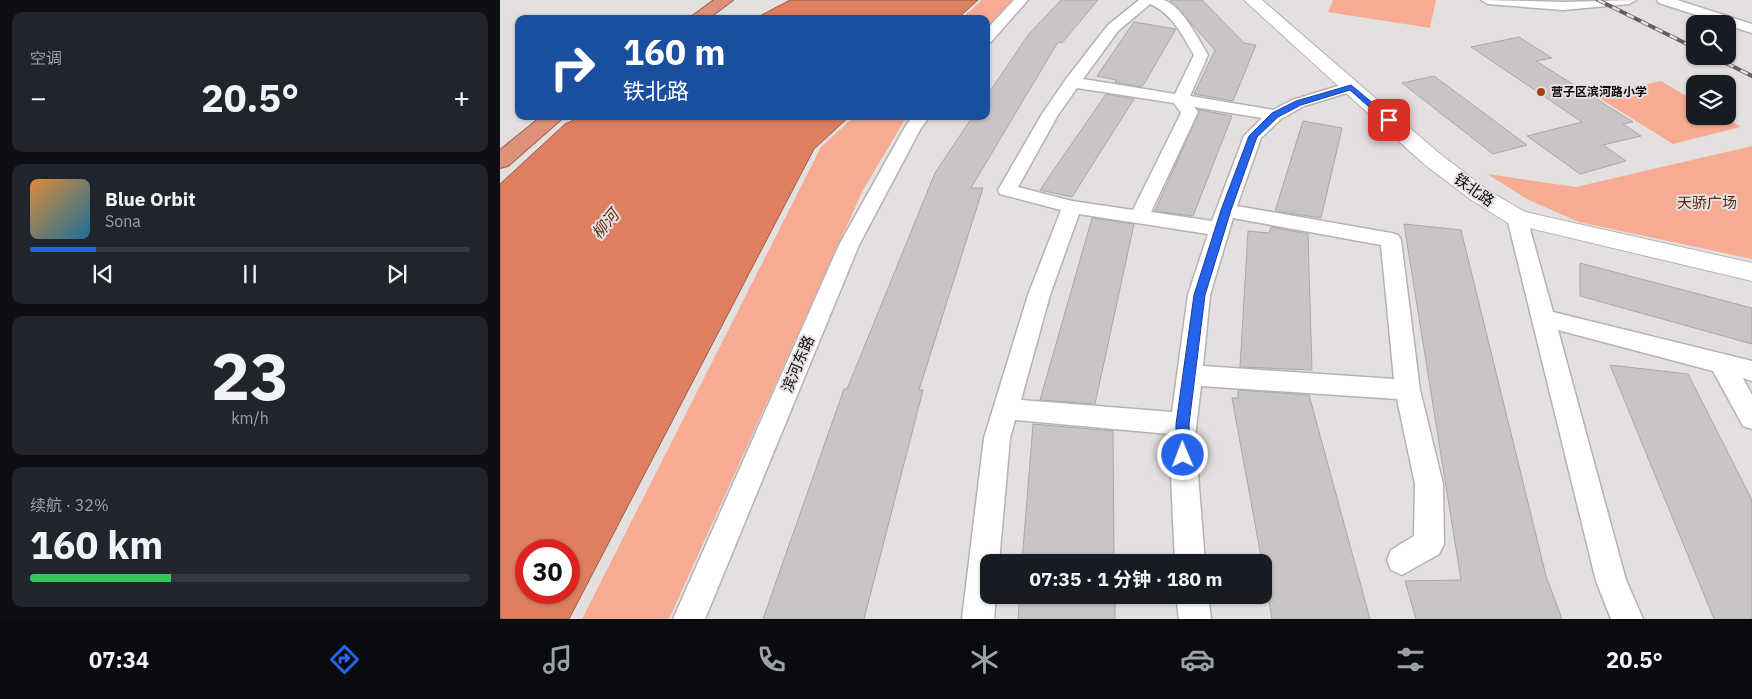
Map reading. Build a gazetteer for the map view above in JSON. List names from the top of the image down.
{
  "streets": {
    "street": ["铁北路", "滨河东路"]
  },
  "water": ["柳河"],
  "parks": ["天骄广场"],
  "places": ["营子区滨河路小学"],
  "page": {
    "tile": [
      "空调",
      ["23", "km/h"],
      ["续航 · 32%", "160 km"]
    ],
    "turn": ["160 m", "铁北路"],
    "heat": ["−", "20.5°", "+"],
    "song": ["Blue Orbit", "Sona"],
    "limit": "30",
    "trip": "07:35 · 1 分钟 · 180 m",
    "tabs": ["07:34", "20.5°"]
  }
}
